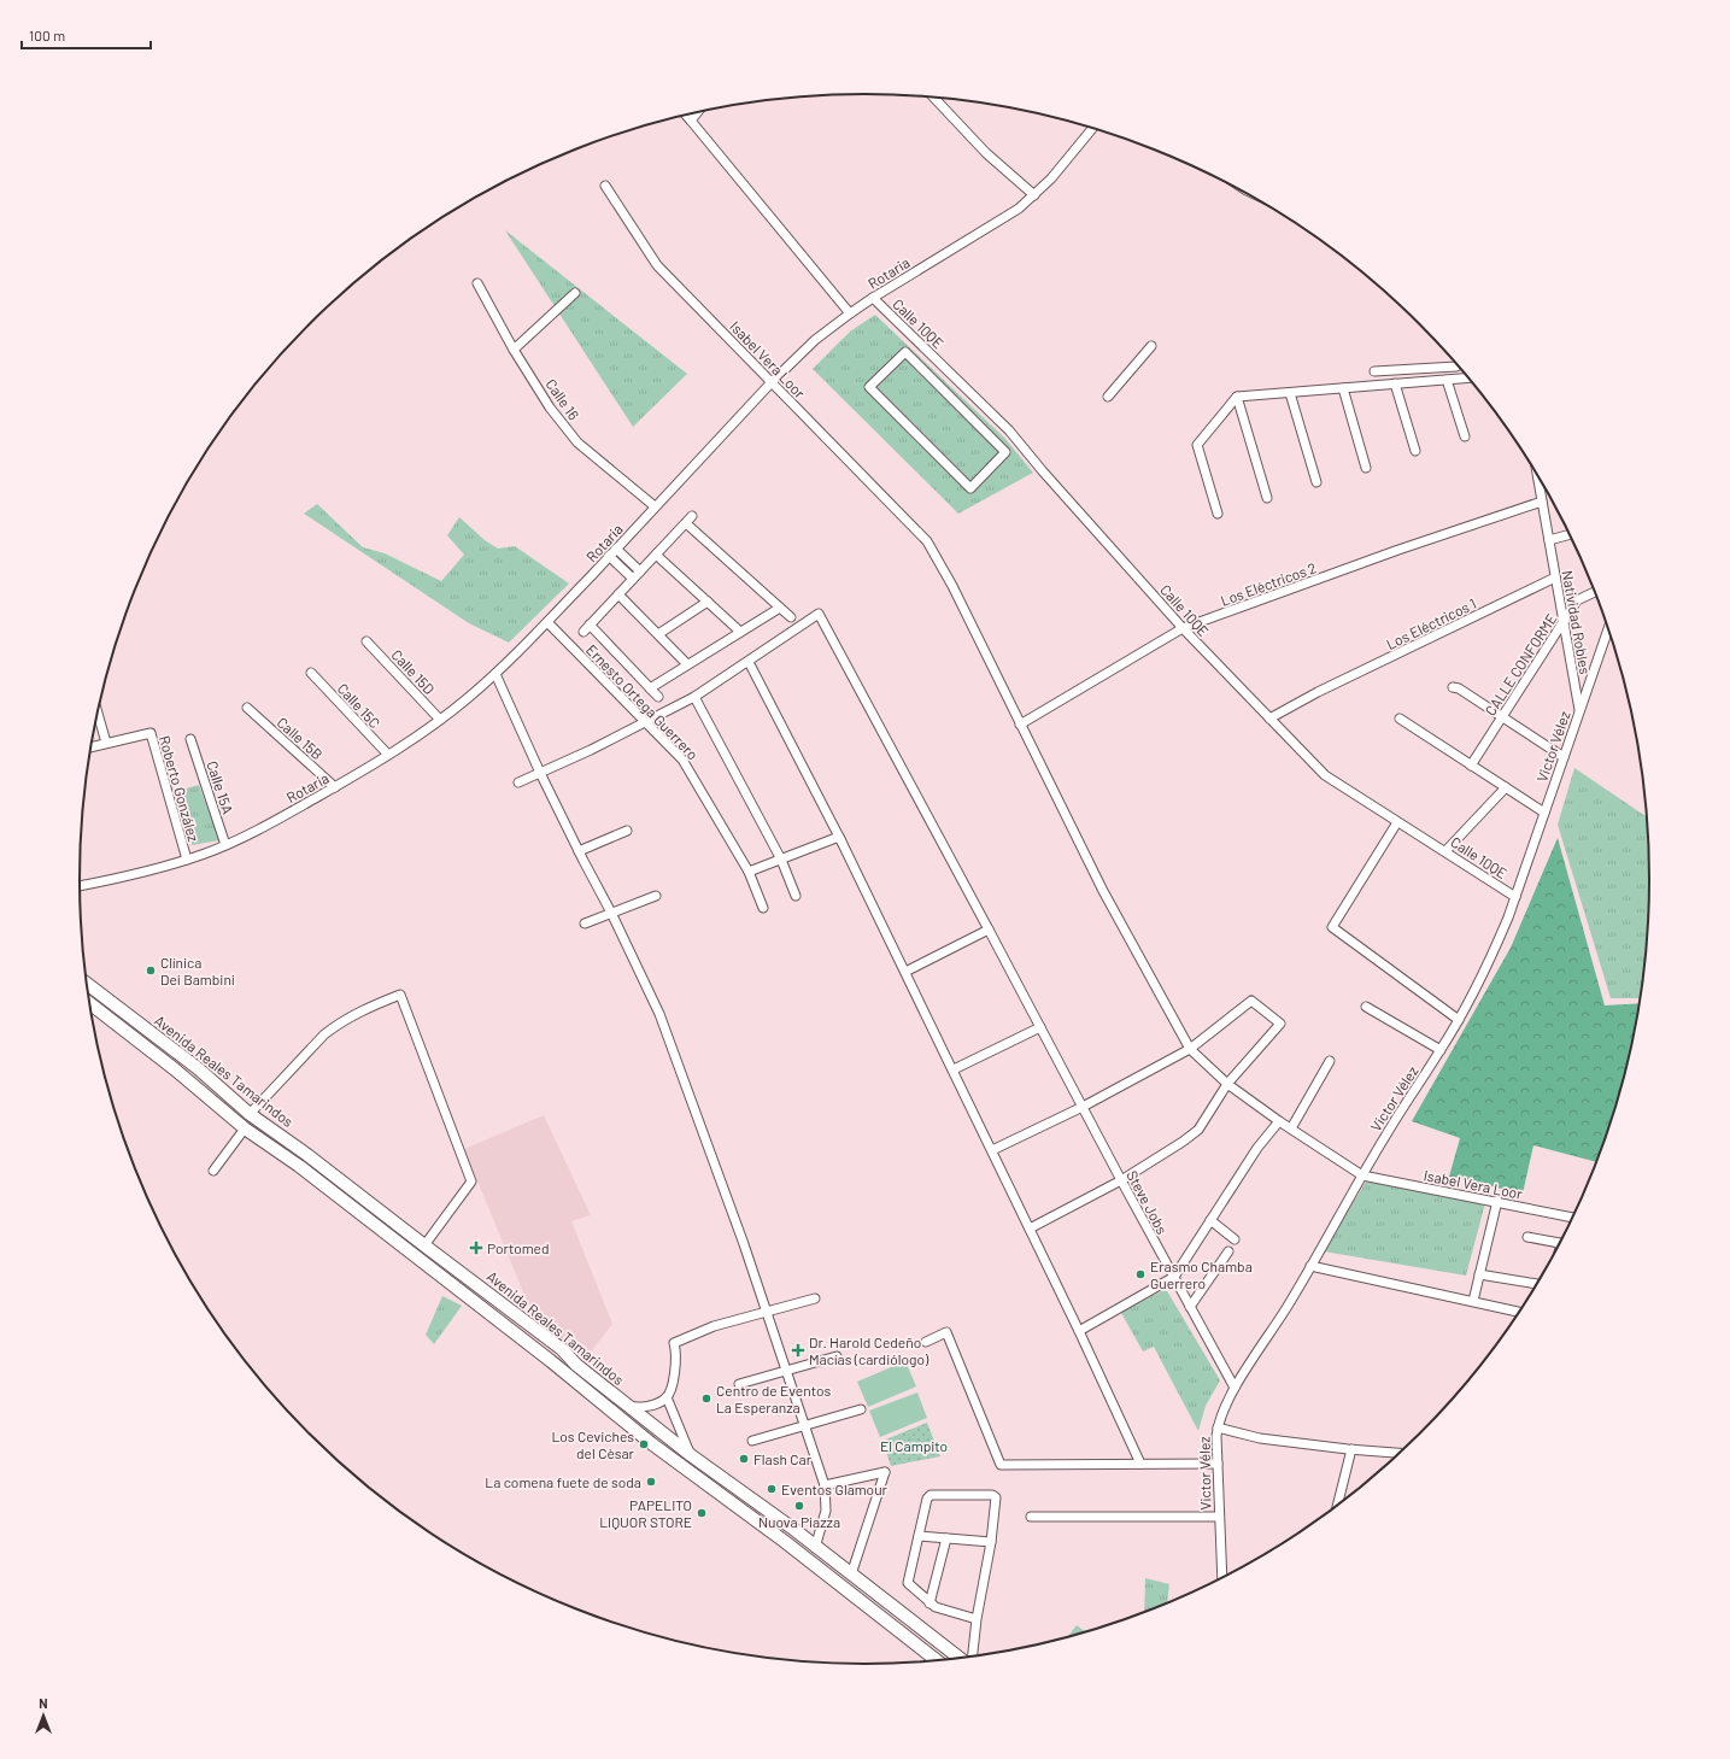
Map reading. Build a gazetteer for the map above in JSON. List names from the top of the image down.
{
  "streets": {
    "main road": ["Avenida Reales Tamarindos"],
    "street": [
      "Rotaria",
      "Calle 10QE",
      "Isabel Vera Loor",
      "Calle 16",
      "Los Eléctricos 2",
      "Natividad Robles",
      "Los Eléctricos 1",
      "CALLE CONFORME",
      "Calle 15D",
      "Ernesto Ortega Guerrero",
      "Calle 15C",
      "Calle 15B",
      "Victor Vélez",
      "Calle 15A",
      "Roberto González",
      "Steve Jobs"
    ]
  },
  "crossings": [
    ["Rotaria", "Calle 10QE"],
    ["Rotaria", "Isabel Vera Loor"],
    ["Rotaria", "Calle 16"],
    ["Rotaria", "Calle 15D"],
    ["Rotaria", "Ernesto Ortega Guerrero"],
    ["Rotaria", "Calle 15C"],
    ["Rotaria", "Calle 15B"],
    ["Rotaria", "Calle 15A"],
    ["Rotaria", "Roberto González"],
    ["Calle 10QE", "Los Eléctricos 2"],
    ["Calle 10QE", "Los Eléctricos 1"],
    ["Calle 10QE", "Victor Vélez"],
    ["Isabel Vera Loor", "Los Eléctricos 2"],
    ["Isabel Vera Loor", "Victor Vélez"],
    ["Los Eléctricos 2", "Natividad Robles"],
    ["Natividad Robles", "Los Eléctricos 1"],
    ["Natividad Robles", "CALLE CONFORME"],
    ["Natividad Robles", "Victor Vélez"],
    ["Victor Vélez", "Steve Jobs"]
  ],
  "parks": ["El Campito"],
  "places": {
    "other": [
      "Clínica Dei Bambini",
      "Erasmo Chamba Guerrero",
      "Centro de Eventos La Esperanza",
      "Los Ceviches del Cèsar",
      "Flash Car",
      "La comena fuete de soda",
      "Eventos Glamour",
      "Nuova Piazza",
      "PAPELITO LIQUOR STORE"
    ],
    "health": ["Portomed", "Dr. Harold Cedeño Macías (cardiólogo)"]
  },
  "scale_bar": "100 m",
  "north": "top"
}
